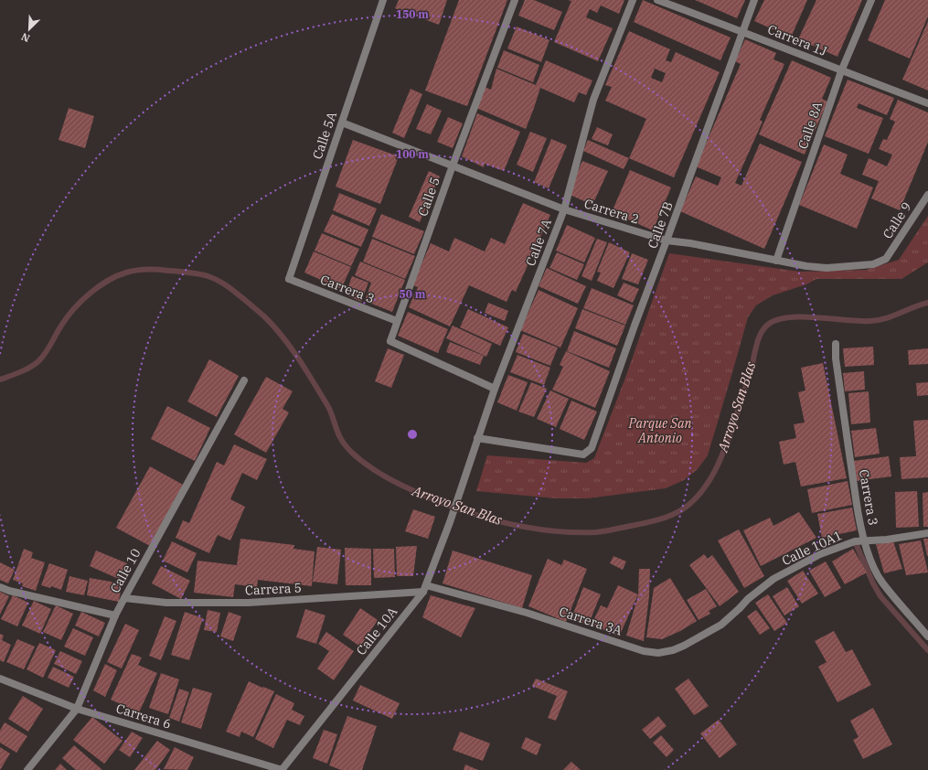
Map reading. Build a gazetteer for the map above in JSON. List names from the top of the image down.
{
  "streets": {
    "street": [
      "Carrera 1J",
      "Calle 8A",
      "Calle 5A",
      "Calle 5",
      "Carrera 2",
      "Calle 9",
      "Calle 7B",
      "Calle 7A",
      "Carrera 3",
      "Calle 10A1",
      "Calle 10",
      "Carrera 5",
      "Carrera 3A",
      "Calle 10A",
      "Carrera 6"
    ]
  },
  "crossings": [
    ["Carrera 1J", "Calle 8A"],
    ["Carrera 1J", "Calle 7B"],
    ["Calle 8A", "Carrera 2"],
    ["Calle 5A", "Carrera 2"],
    ["Calle 5A", "Carrera 3"],
    ["Calle 5", "Carrera 2"],
    ["Calle 5", "Calle 7A"],
    ["Calle 5", "Carrera 3"],
    ["Carrera 2", "Calle 9"],
    ["Carrera 2", "Calle 7B"],
    ["Carrera 2", "Calle 7A"],
    ["Calle 7B", "Calle 7A"],
    ["Calle 7A", "Calle 10A"],
    ["Carrera 3", "Calle 10A1"],
    ["Calle 10A1", "Carrera 3A"],
    ["Calle 10", "Carrera 5"],
    ["Calle 10", "Carrera 6"],
    ["Carrera 5", "Carrera 3A"],
    ["Carrera 5", "Calle 10A"],
    ["Carrera 3A", "Calle 10A"],
    ["Calle 10A", "Carrera 6"]
  ],
  "water": ["Arroyo San Blas"],
  "parks": ["Parque San Antonio"],
  "north": "bottom left",
  "rings": ["150 m", "100 m", "50 m"]
}
